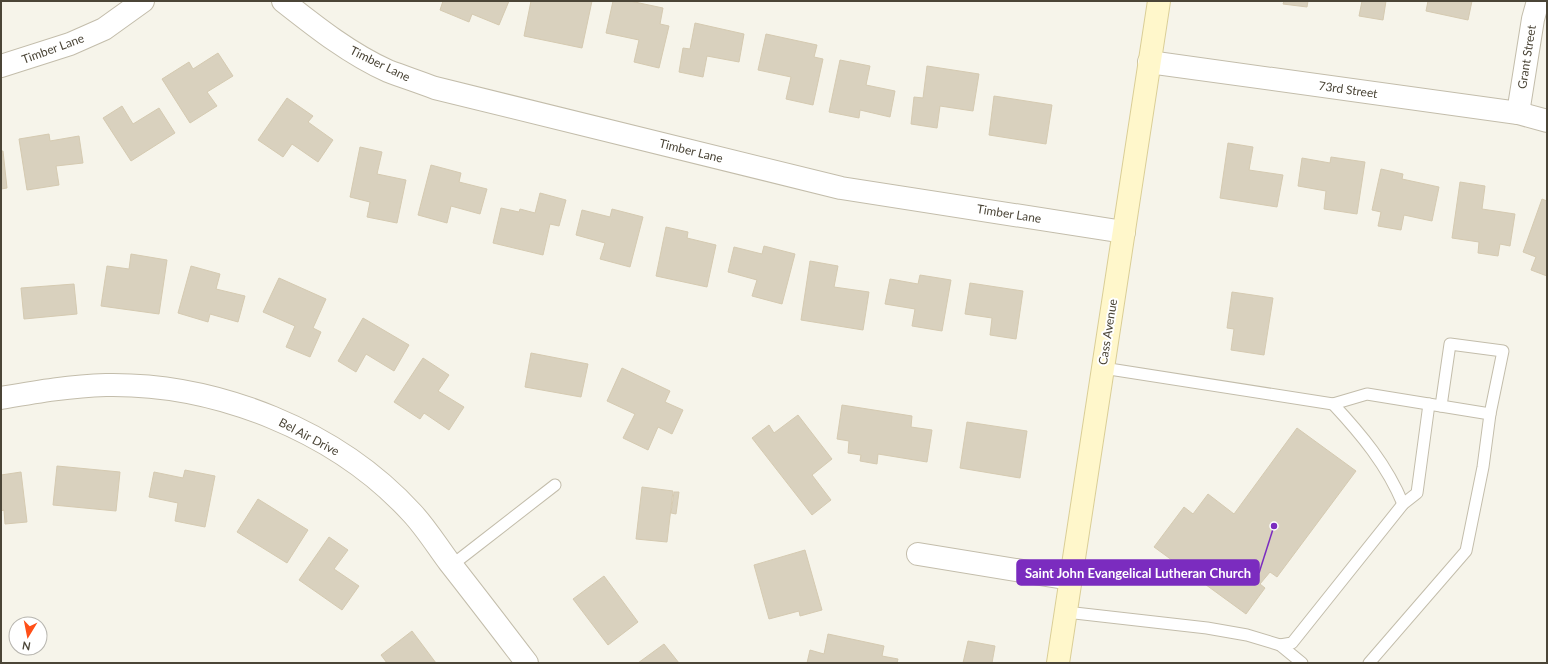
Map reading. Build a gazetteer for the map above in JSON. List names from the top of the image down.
{
  "streets": {
    "main road": ["Cass Avenue"],
    "street": [
      "Timber Lane",
      "Grant Street",
      "73rd Street",
      "Bel Air Drive"
    ]
  },
  "crossings": [
    ["Timber Lane", "Cass Avenue"],
    ["Grant Street", "73rd Street"],
    ["73rd Street", "Cass Avenue"]
  ],
  "places": ["Saint John Evangelical Lutheran Church"],
  "north": "bottom"
}
